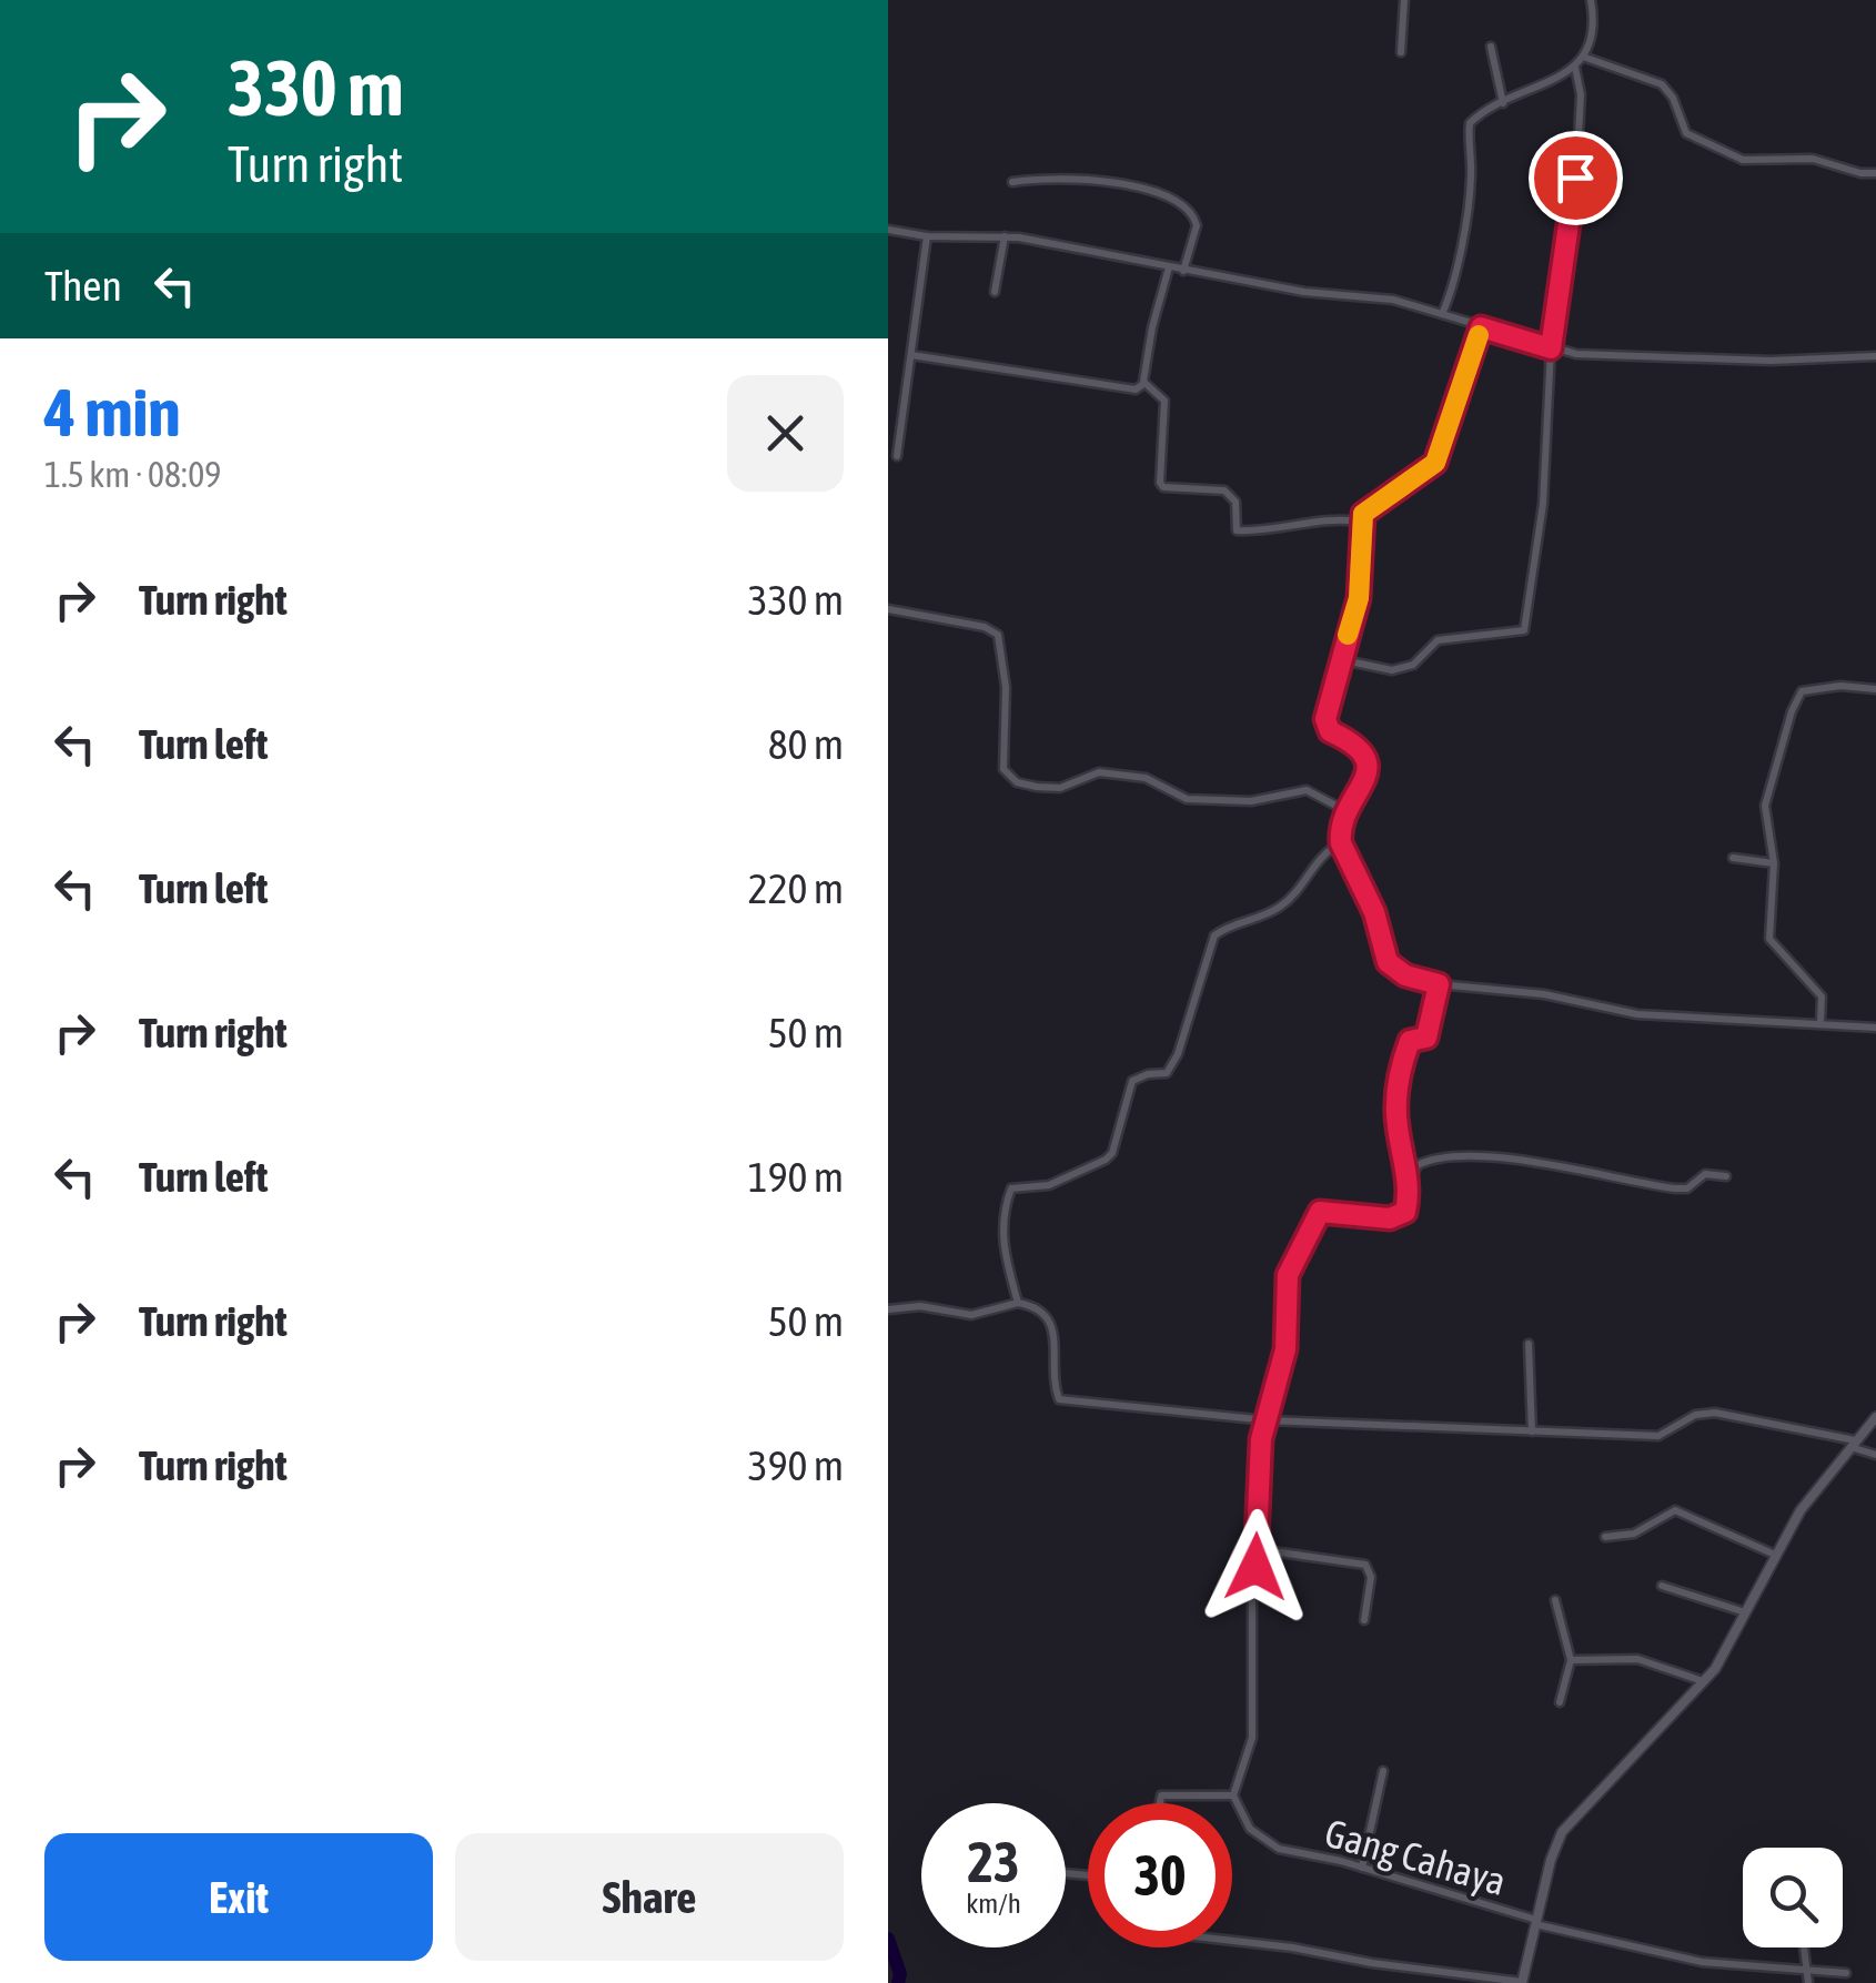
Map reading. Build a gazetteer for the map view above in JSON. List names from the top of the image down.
{
  "streets": {
    "street": ["Gang Cahaya"]
  },
  "page": {
    "turn": ["330 m", "Turn right"],
    "then": "Then",
    "heading": ["4 min", "1.5 km · 08:09"],
    "list": [
      {
        "name": "Turn right",
        "value": "330 m"
      },
      {
        "name": "Turn left",
        "value": "80 m"
      },
      {
        "name": "Turn left",
        "value": "220 m"
      },
      {
        "name": "Turn right",
        "value": "50 m"
      },
      {
        "name": "Turn left",
        "value": "190 m"
      },
      {
        "name": "Turn right",
        "value": "50 m"
      },
      {
        "name": "Turn right",
        "value": "390 m"
      }
    ],
    "speed": "23 km/h",
    "limit": "30",
    "buttons": ["Exit", "Share"]
  }
}
